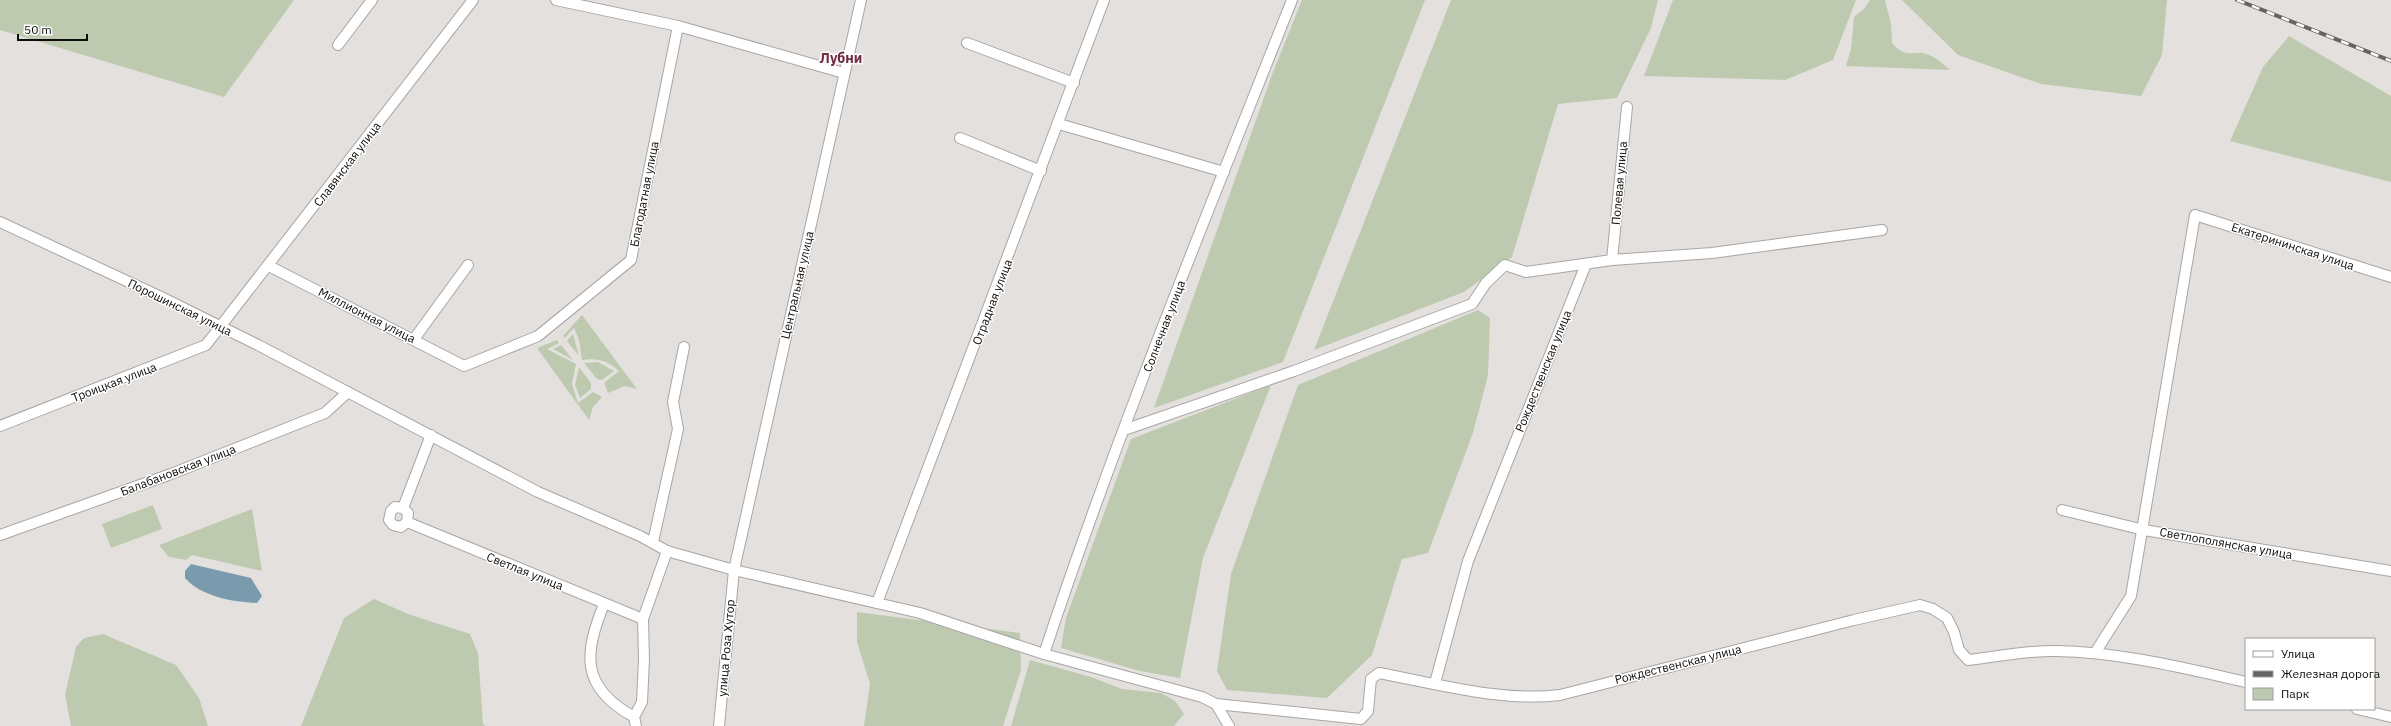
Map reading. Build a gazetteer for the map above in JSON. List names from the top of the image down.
{
  "streets": {
    "street": [
      "Славянская улица",
      "Полевая улица",
      "Благодатная улица",
      "Екатерининская улица",
      "Центральная улица",
      "Отрадная улица",
      "Порошинская улица",
      "Миллионная улица",
      "Солнечная улица",
      "Рождественская улица",
      "Троицкая улица",
      "Балабановская улица",
      "Светлополянская улица",
      "Светлая улица",
      "улица Роза Хутор"
    ]
  },
  "crossings": [
    ["Славянская улица", "Порошинская улица"],
    ["Славянская улица", "Миллионная улица"],
    ["Славянская улица", "Троицкая улица"],
    ["Благодатная улица", "Миллионная улица"],
    ["Екатерининская улица", "Светлополянская улица"],
    ["Центральная улица", "Порошинская улица"],
    ["Центральная улица", "улица Роза Хутор"],
    ["Отрадная улица", "Порошинская улица"],
    ["Порошинская улица", "Солнечная улица"],
    ["Порошинская улица", "Рождественская улица"],
    ["Порошинская улица", "Троицкая улица"],
    ["Порошинская улица", "Балабановская улица"],
    ["Порошинская улица", "улица Роза Хутор"]
  ],
  "districts": ["Лубни"],
  "legend": ["Улица", "Железная дорога", "Парк"],
  "scale_bar": "50 m"
}
